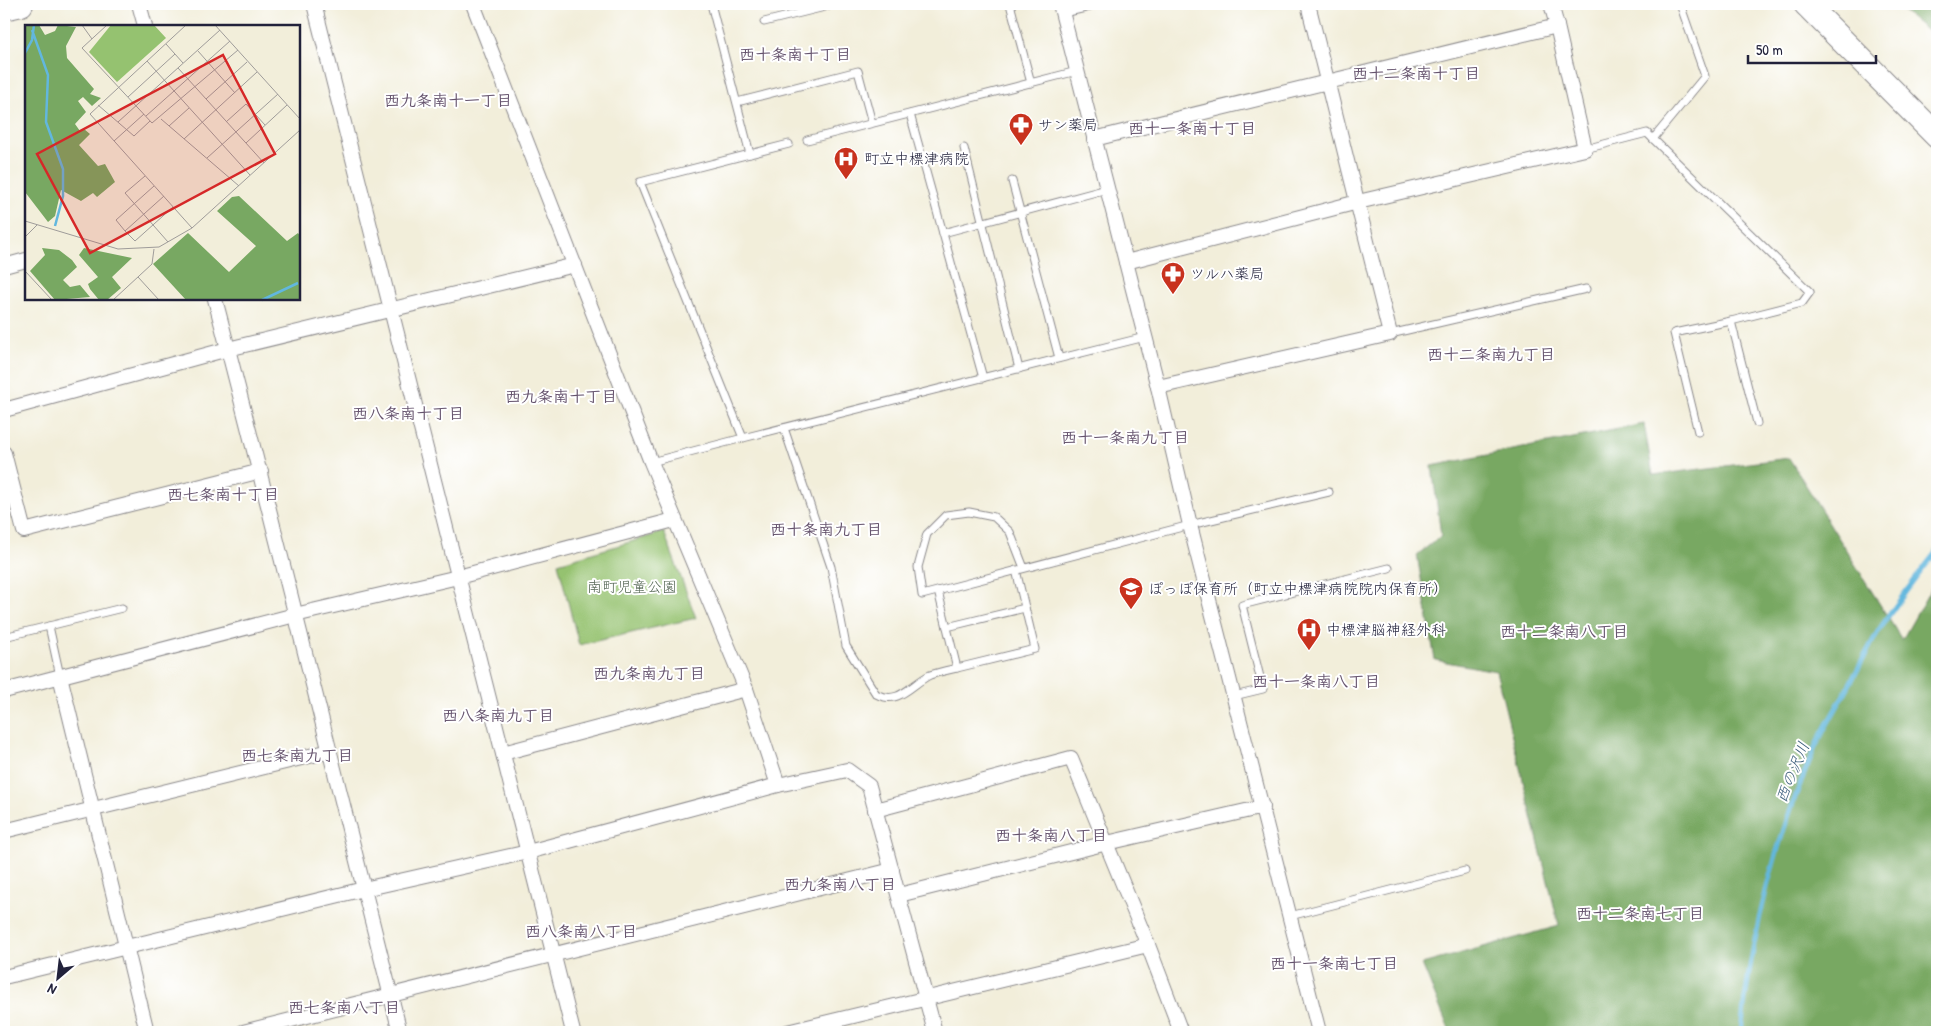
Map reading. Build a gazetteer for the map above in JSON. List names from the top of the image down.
{
  "districts": [
    "西十条南十丁目",
    "西十二条南十丁目",
    "西九条南十一丁目",
    "西十一条南十丁目",
    "西十二条南九丁目",
    "西九条南十丁目",
    "西八条南十丁目",
    "西十一条南九丁目",
    "西七条南十丁目",
    "西十条南九丁目",
    "西十二条南八丁目",
    "西九条南九丁目",
    "西十一条南八丁目",
    "西八条南九丁目",
    "西七条南九丁目",
    "西十条南八丁目",
    "西九条南八丁目",
    "西十二条南七丁目",
    "西八条南八丁目",
    "西十一条南七丁目",
    "西七条南八丁目"
  ],
  "water": ["西の沢川"],
  "parks": ["南町児童公園"],
  "places": {
    "pharmacy": ["サン薬局", "ツルハ薬局"],
    "hospital": ["町立中標津病院", "中標津脳神経外科"],
    "school or university": ["ぽっぽ保育所（町立中標津病院院内保育所）"]
  },
  "scale_bar": "50 m",
  "north": "bottom left"
}
